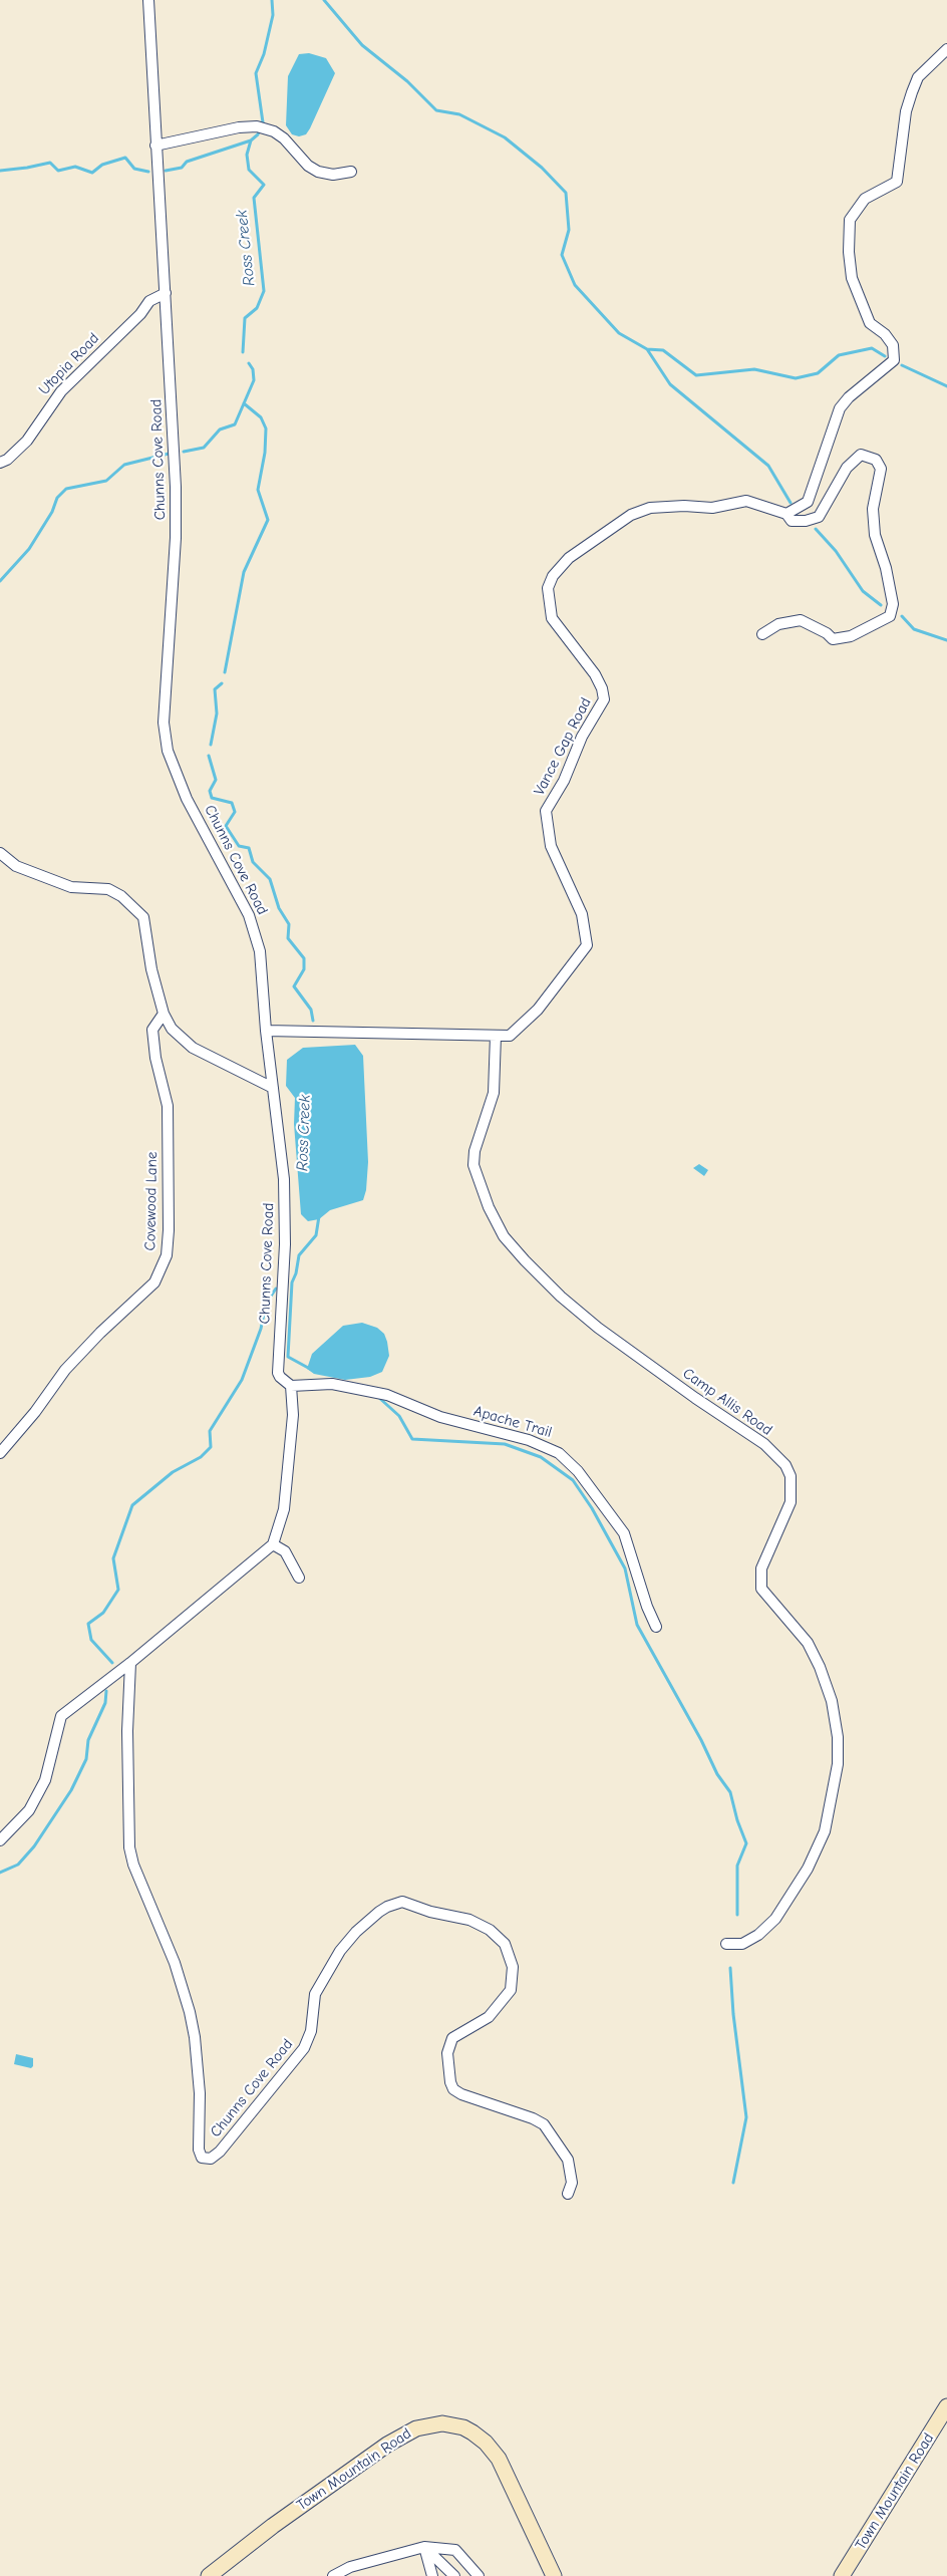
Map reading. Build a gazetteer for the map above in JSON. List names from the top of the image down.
{
  "streets": {
    "main road": ["Town Mountain Road"],
    "street": [
      "Utopia Road",
      "Chunns Cove Road",
      "Vance Gap Road",
      "Covewood Lane",
      "Camp Allis Road",
      "Apache Trail"
    ]
  },
  "crossings": [
    ["Utopia Road", "Chunns Cove Road"],
    ["Chunns Cove Road", "Vance Gap Road"],
    ["Chunns Cove Road", "Apache Trail"],
    ["Vance Gap Road", "Camp Allis Road"]
  ],
  "water": ["Ross Creek"]
}
